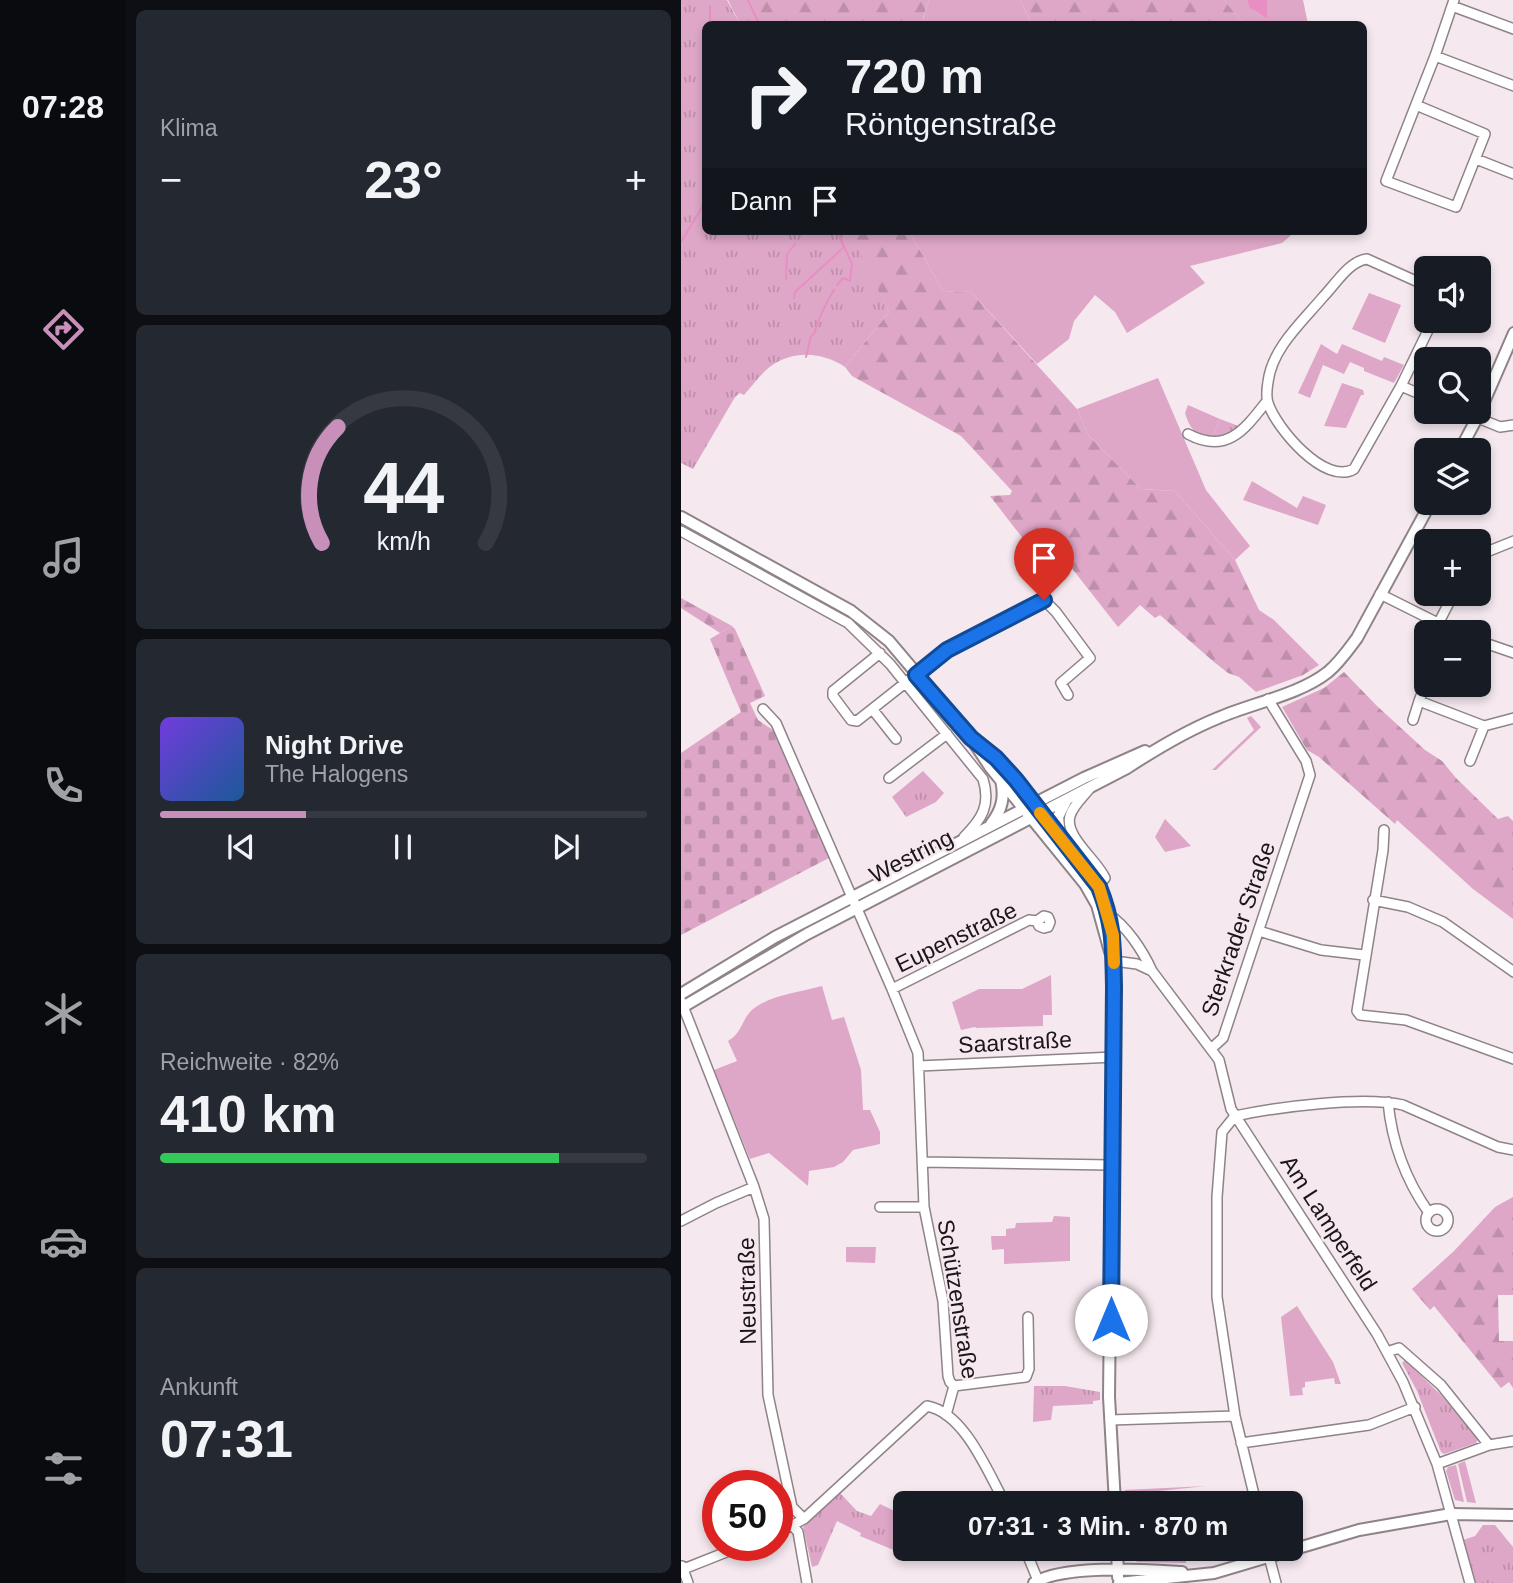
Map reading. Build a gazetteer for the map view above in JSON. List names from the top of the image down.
{
  "streets": {
    "main road": ["Westring"],
    "street": [
      "Sterkrader Straße",
      "Eupenstraße",
      "Saarstraße",
      "Am Lamperfeld",
      "Neustraße",
      "Schützenstraße"
    ]
  },
  "crossings": [
    ["Westring", "Sterkrader Straße"],
    ["Westring", "Neustraße"],
    ["Westring", "Schützenstraße"],
    ["Sterkrader Straße", "Am Lamperfeld"],
    ["Eupenstraße", "Schützenstraße"],
    ["Saarstraße", "Schützenstraße"]
  ],
  "page": {
    "tabs": "07:28",
    "tile": [
      "Klima",
      ["Reichweite · 82%", "410 km"],
      ["Ankunft", "07:31"]
    ],
    "turn": ["720 m", "Röntgenstraße"],
    "heat": ["−", "23°", "+"],
    "then": "Dann",
    "map_buttons": ["+", "−"],
    "song": ["Night Drive", "The Halogens"],
    "limit": "50",
    "trip": "07:31 · 3 Min. · 870 m",
    "gauge": ["44", "km/h"]
  }
}
